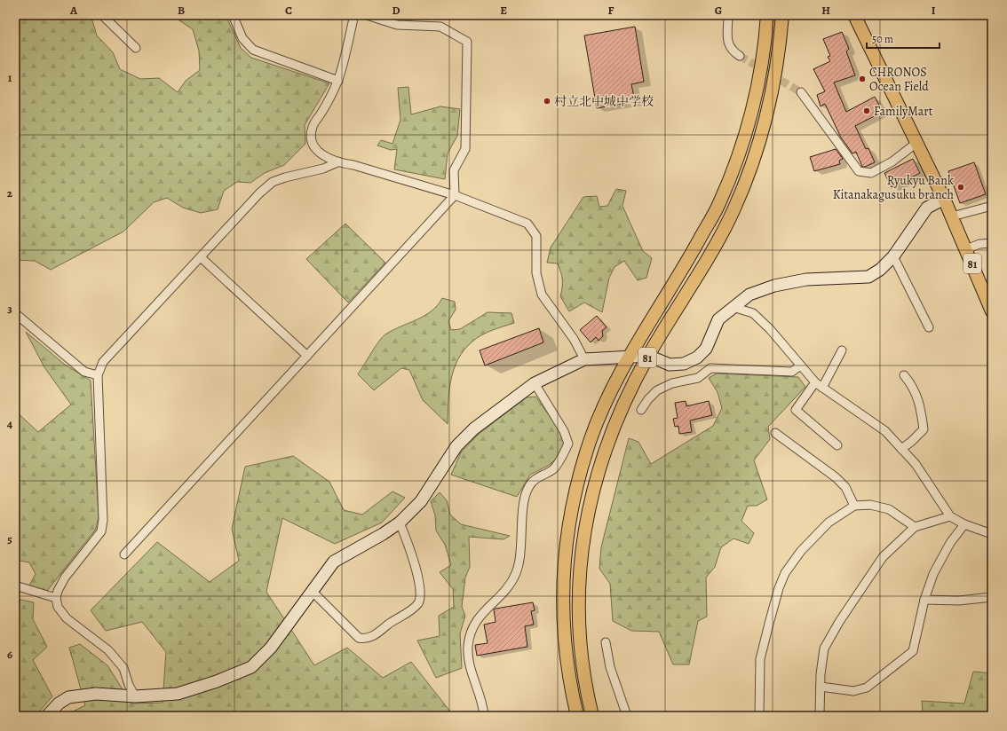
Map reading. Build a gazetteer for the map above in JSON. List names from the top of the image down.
{
  "streets": {
    "main road": ["81"]
  },
  "places": [
    "CHRONOS Ocean Field",
    "村立北中城中学校",
    "FamilyMart",
    "Ryukyu Bank Kitanakagusuku branch"
  ],
  "scale_bar": "50 m",
  "grid": {
    "columns": [
      "A",
      "B",
      "C",
      "D",
      "E",
      "F",
      "G",
      "H",
      "I"
    ],
    "rows": [
      "1",
      "2",
      "3",
      "4",
      "5",
      "6"
    ]
  }
}
